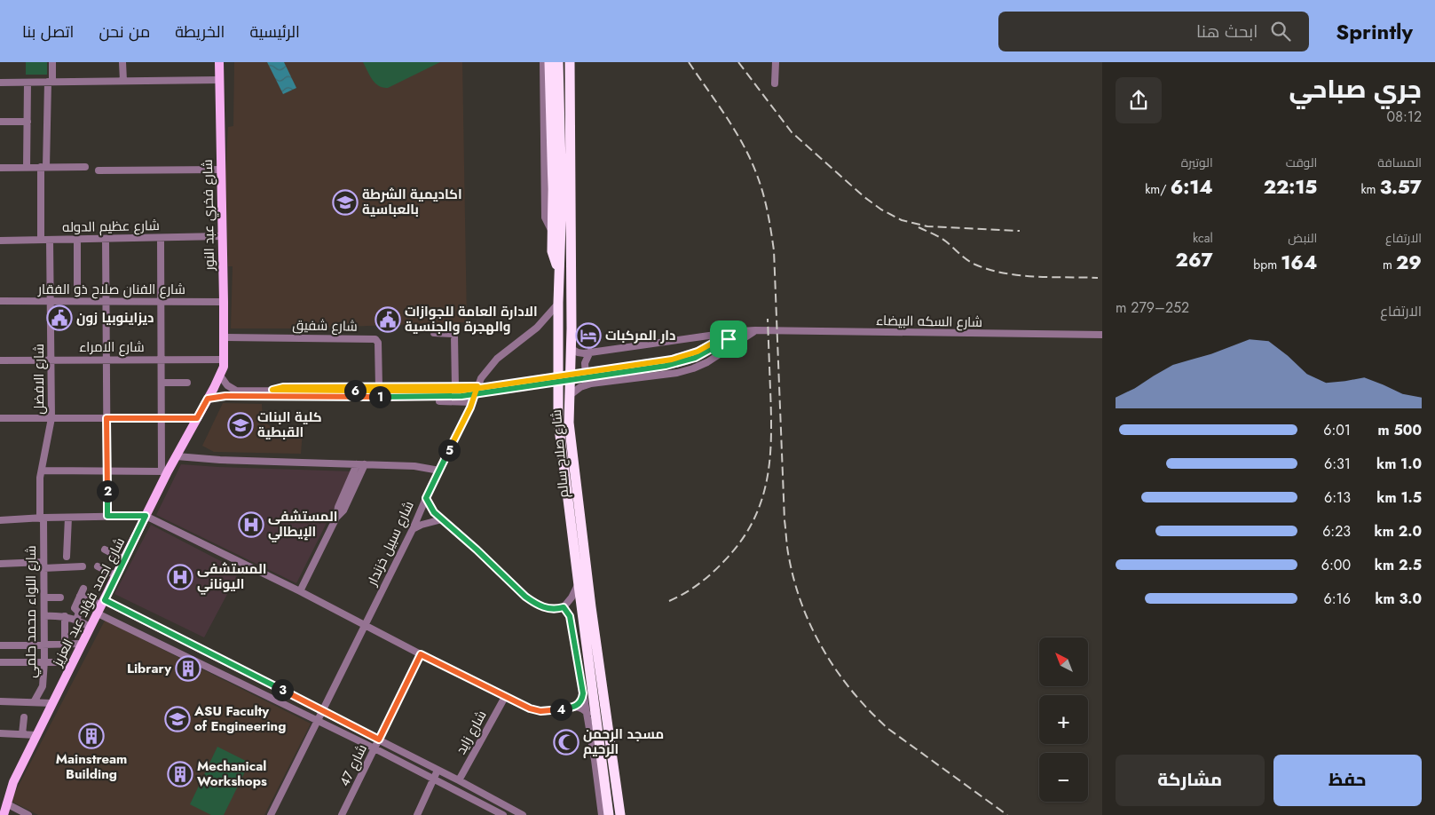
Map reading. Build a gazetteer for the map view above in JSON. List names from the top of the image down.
{
  "streets": {
    "highway": ["شارع صلاح سالم"],
    "main road": ["شارع فخري عبد النور", "شارع احمد فؤاد عبد العزيز"],
    "street": [
      "شارع عظيم الدوله",
      "شارع الفنان صلاح ذو الفقار",
      "شارع السكه البيضاء",
      "شارع شفيق",
      "شارع الامراء",
      "شارع الافضل",
      "شارع سبيل خزندار",
      "شارع اللواء محمد حلمي",
      "شارع زايد",
      "شارع 47"
    ]
  },
  "crossings": [
    ["شارع فخري عبد النور", "شارع عظيم الدوله"],
    ["شارع فخري عبد النور", "شارع الفنان صلاح ذو الفقار"],
    ["شارع فخري عبد النور", "شارع شفيق"],
    ["شارع فخري عبد النور", "شارع الامراء"],
    ["شارع فخري عبد النور", "شارع احمد فؤاد عبد العزيز"],
    ["شارع عظيم الدوله", "شارع الافضل"],
    ["شارع الفنان صلاح ذو الفقار", "شارع الافضل"],
    ["شارع السكه البيضاء", "شارع صلاح سالم"],
    ["شارع الامراء", "شارع الافضل"],
    ["شارع الامراء", "شارع احمد فؤاد عبد العزيز"],
    ["شارع الافضل", "شارع اللواء محمد حلمي"],
    ["شارع صلاح سالم", "شارع سبيل خزندار"]
  ],
  "places": {
    "school or university": ["اكاديمية الشرطة بالعباسية", "كلية البنات القبطية", "ASU Faculty of Engineering"],
    "public building": ["ديزاينوبيا زون", "الادارة العامة للجوازات والهجرة والجنسية"],
    "hotel": ["دار المركبات"],
    "hospital": ["المستشفى الإيطالي", "المستشفى اليوناني"],
    "building": ["Library", "Mainstream Building", "Mechanical Workshops"],
    "mosque": ["مسجد الرحمن الرحيم"]
  },
  "north": "top left",
  "page": {
    "header": "Sprintly",
    "search": "ابحث هنا",
    "nav": [
      "الرئيسية",
      "الخريطة",
      "من نحن",
      "اتصل بنا"
    ],
    "heading": ["جري صباحي", "08:12"],
    "stats": [
      ["المسافة", "3.57 km"],
      ["الوقت", "22:15"],
      ["الوتيرة", "6:14 /km"],
      ["الارتفاع", "29 m"],
      ["النبض", "164 bpm"],
      ["kcal", "267"]
    ],
    "chart": ["الارتفاع", "252–279 m"],
    "pins": [
      "6",
      "1",
      "5",
      "2",
      "3",
      "4"
    ],
    "list": [
      {
        "name": "500 m",
        "note": "6:01"
      },
      {
        "name": "1.0 km",
        "note": "6:31"
      },
      {
        "name": "1.5 km",
        "note": "6:13"
      },
      {
        "name": "2.0 km",
        "note": "6:23"
      },
      {
        "name": "2.5 km",
        "note": "6:00"
      },
      {
        "name": "3.0 km",
        "note": "6:16"
      }
    ],
    "map_buttons": ["+", "−"],
    "buttons": ["حفظ", "مشاركة"]
  }
}
